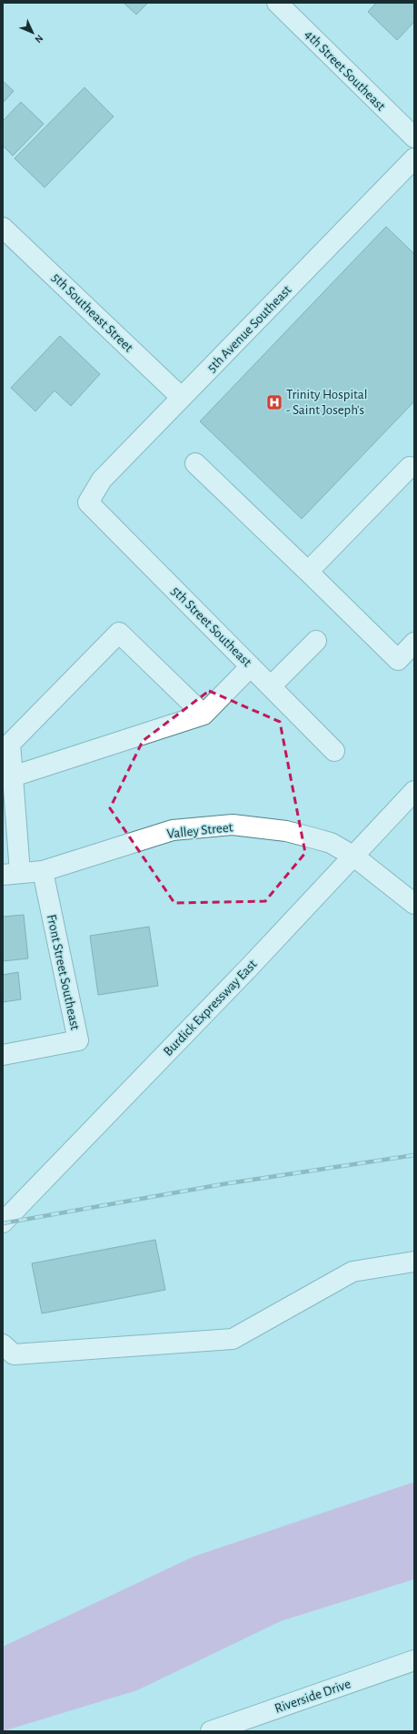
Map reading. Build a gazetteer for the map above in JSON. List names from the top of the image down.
{
  "streets": {
    "street": [
      "4th Street Southeast",
      "5th Southeast Street",
      "5th Avenue Southeast",
      "5th Street Southeast",
      "Valley Street",
      "Front Street Southeast",
      "Burdick Expressway East",
      "Riverside Drive"
    ]
  },
  "crossings": [
    ["5th Southeast Street", "5th Avenue Southeast"],
    ["5th Avenue Southeast", "5th Street Southeast"],
    ["Valley Street", "Front Street Southeast"],
    ["Valley Street", "Burdick Expressway East"]
  ],
  "places": {
    "hospital": ["Trinity Hospital - Saint Joseph's"]
  },
  "north": "bottom right"
}
